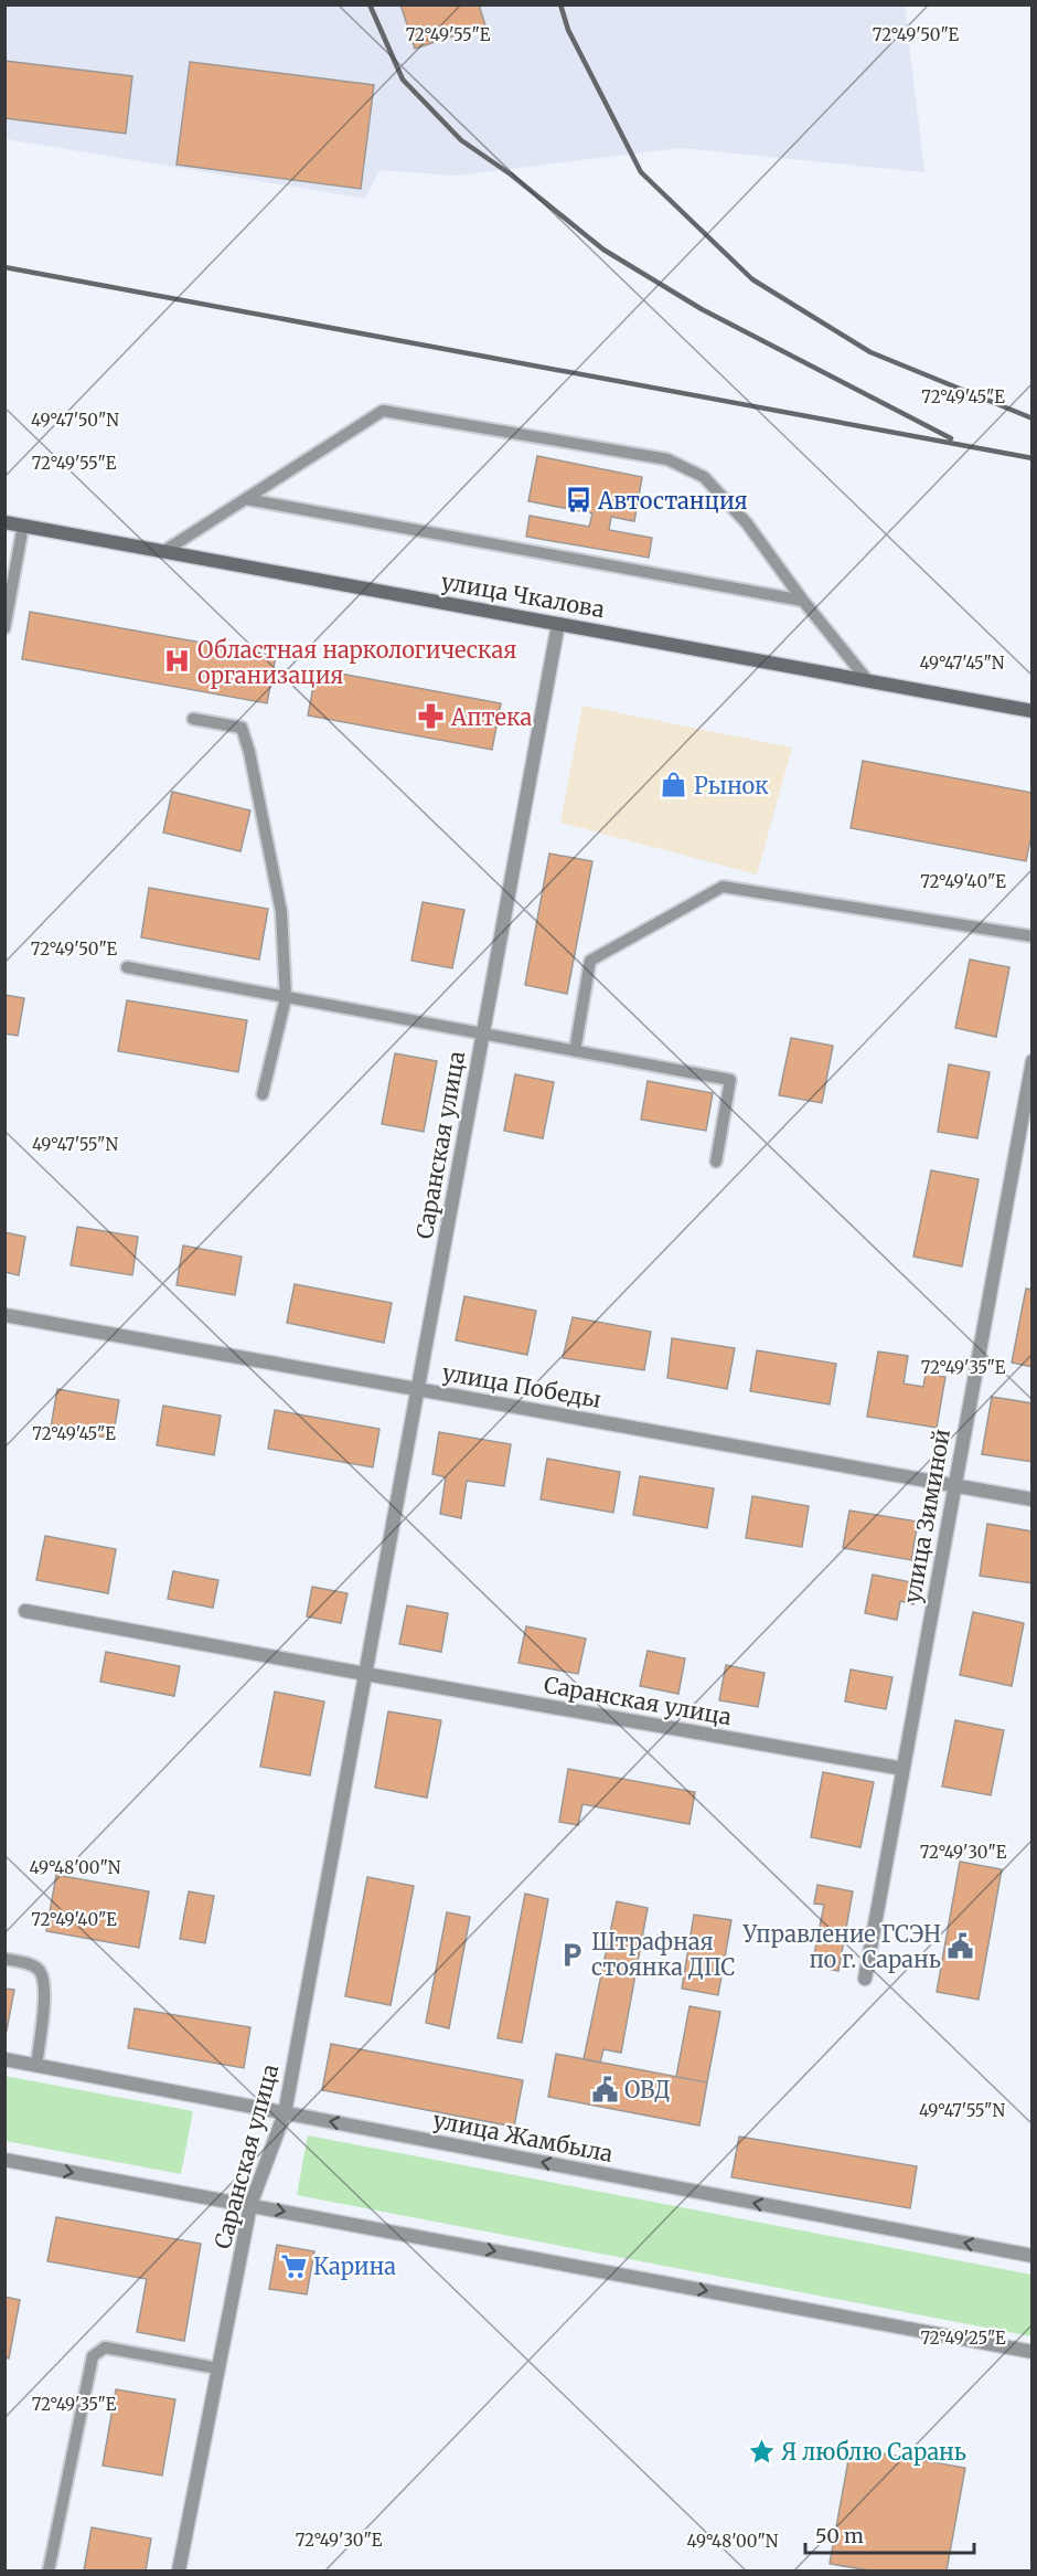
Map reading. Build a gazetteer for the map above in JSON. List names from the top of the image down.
{
  "streets": {
    "main road": ["улица Чкалова"],
    "street": [
      "Саранская улица",
      "улица Победы",
      "улица Зиминой",
      "улица Жамбыла"
    ]
  },
  "crossings": [
    ["улица Чкалова", "Саранская улица"],
    ["Саранская улица", "улица Победы"],
    ["Саранская улица", "улица Зиминой"],
    ["Саранская улица", "улица Жамбыла"],
    ["улица Победы", "улица Зиминой"]
  ],
  "places": {
    "bus stop": ["Автостанция"],
    "hospital": ["Областная наркологическая организация"],
    "pharmacy": ["Аптека"],
    "shop": ["Рынок"],
    "public building": ["Управление ГСЭН по г. Сарань", "ОВД"],
    "parking": ["Штрафная стоянка ДПС"],
    "supermarket": ["Карина"],
    "place": ["Я люблю Сарань"]
  },
  "scale_bar": "50 m",
  "coordinates": [
    "72°49'55\"E",
    "72°49'50\"E",
    "72°49'45\"E",
    "49°47'50\"N",
    "49°47'45\"N",
    "72°49'40\"E",
    "49°47'55\"N",
    "72°49'35\"E",
    "72°49'30\"E",
    "49°48'00\"N",
    "72°49'25\"E"
  ]
}
